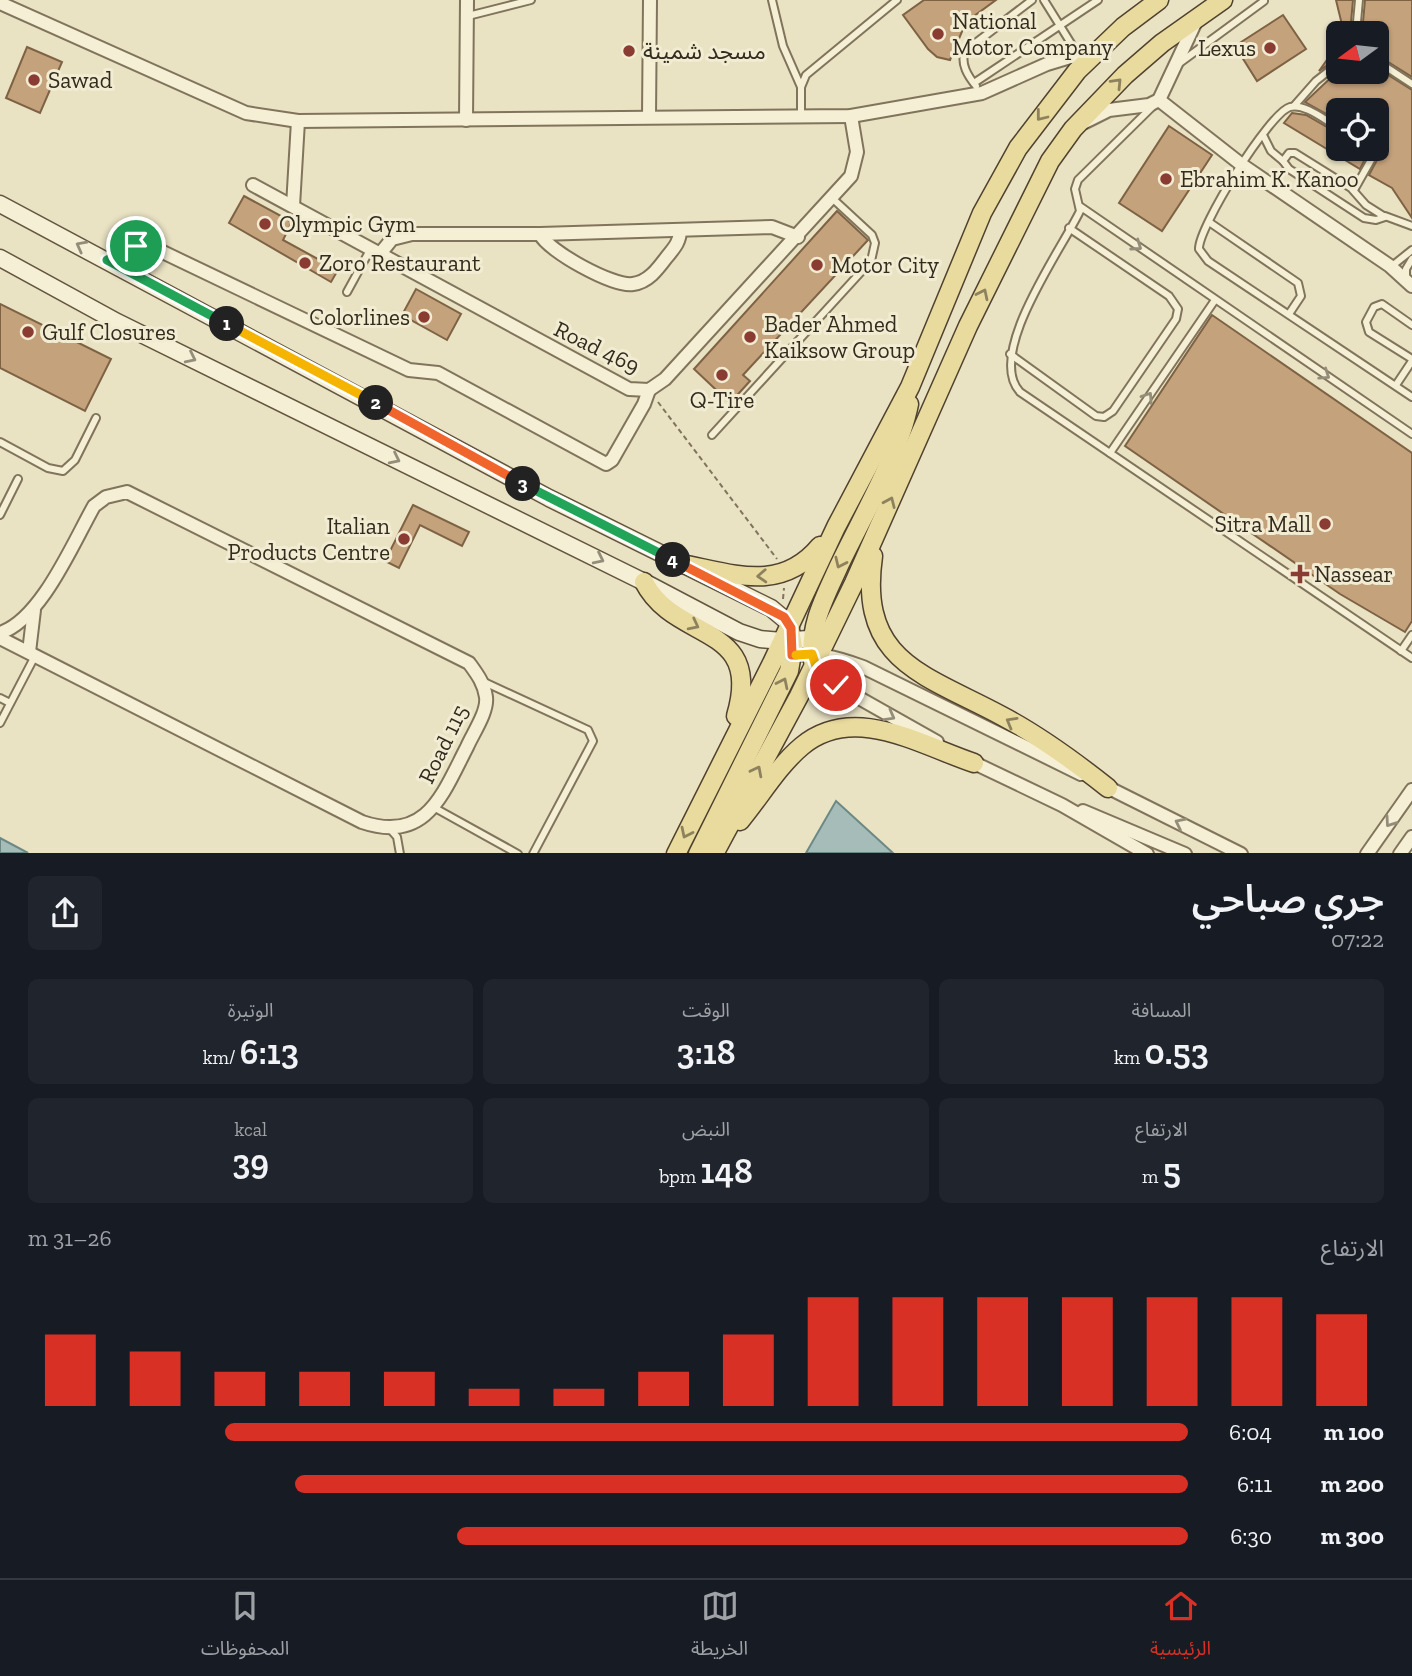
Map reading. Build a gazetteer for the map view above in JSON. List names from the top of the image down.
{
  "streets": {
    "street": ["Road 469", "Road 115"]
  },
  "places": {
    "other": [
      "National Motor Company",
      "Lexus",
      "مسجد شمينة",
      "Sawad",
      "Ebrahim K. Kanoo",
      "Olympic Gym",
      "Zoro Restaurant",
      "Motor City",
      "Colorlines",
      "Gulf Closures",
      "Bader Ahmed Kaiksow Group",
      "Q-Tire",
      "Sitra Mall",
      "Italian Products Centre"
    ],
    "health": ["Nassear"]
  },
  "north": "left",
  "page": {
    "pins": [
      "1",
      "2",
      "3",
      "4"
    ],
    "heading": ["جري صباحي", "07:22"],
    "stats": [
      ["المسافة", "0.53 km"],
      ["الوقت", "3:18"],
      ["الوتيرة", "6:13 /km"],
      ["الارتفاع", "5 m"],
      ["النبض", "148 bpm"],
      ["kcal", "39"]
    ],
    "chart": ["الارتفاع", "26–31 m"],
    "list": [
      {
        "name": "100 m",
        "note": "6:04"
      },
      {
        "name": "200 m",
        "note": "6:11"
      },
      {
        "name": "300 m",
        "note": "6:30"
      }
    ],
    "tabs": ["الرئيسية", "الخريطة", "المحفوظات"]
  }
}
